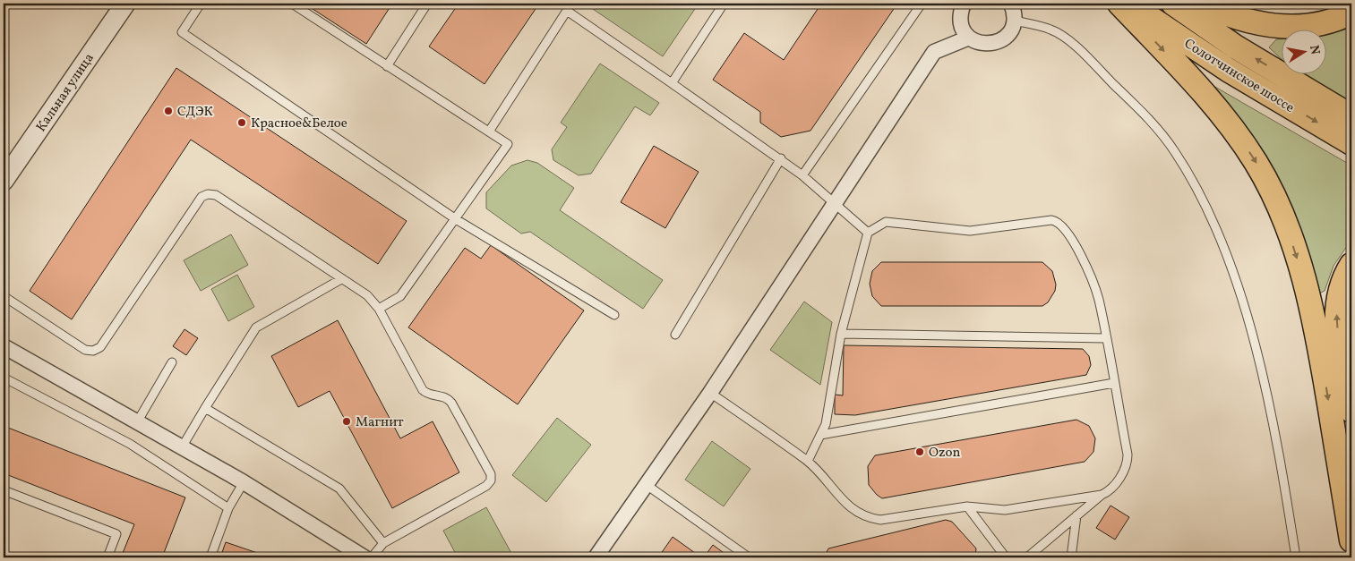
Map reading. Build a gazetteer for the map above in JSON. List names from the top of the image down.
{
  "streets": {
    "main road": ["Солотчинское шоссе"],
    "street": ["Кальная улица"]
  },
  "places": [
    "СДЭК",
    "Красное&Белое",
    "Магнит",
    "Ozon"
  ],
  "north": "right"
}
